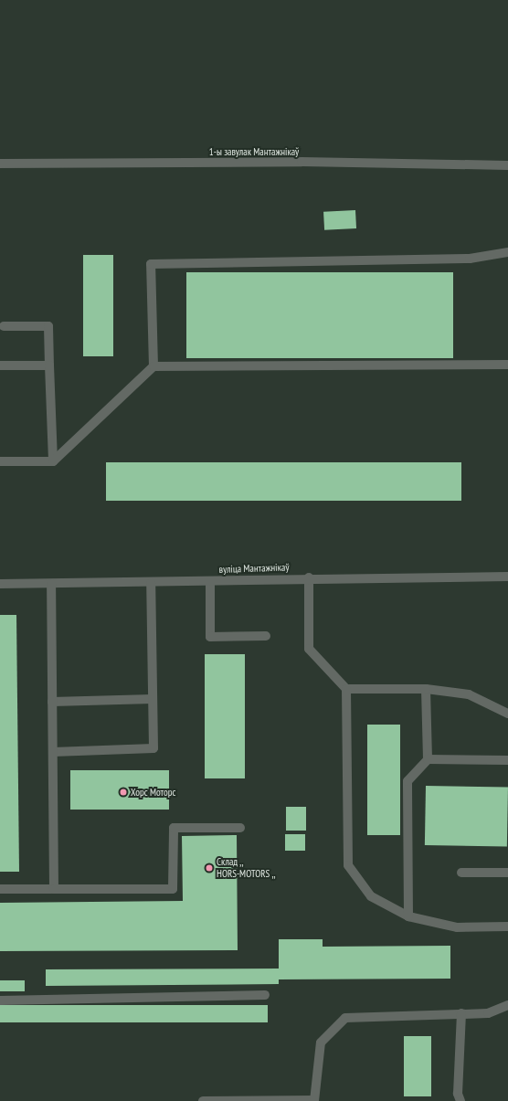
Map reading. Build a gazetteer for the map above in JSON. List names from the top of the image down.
{
  "streets": {
    "street": ["1-ы завулак Мантажнікаў", "вуліца Мантажнікаў"]
  },
  "places": ["Хорс Моторс", "Склад ,, HORS-MOTORS ,,"]
}
